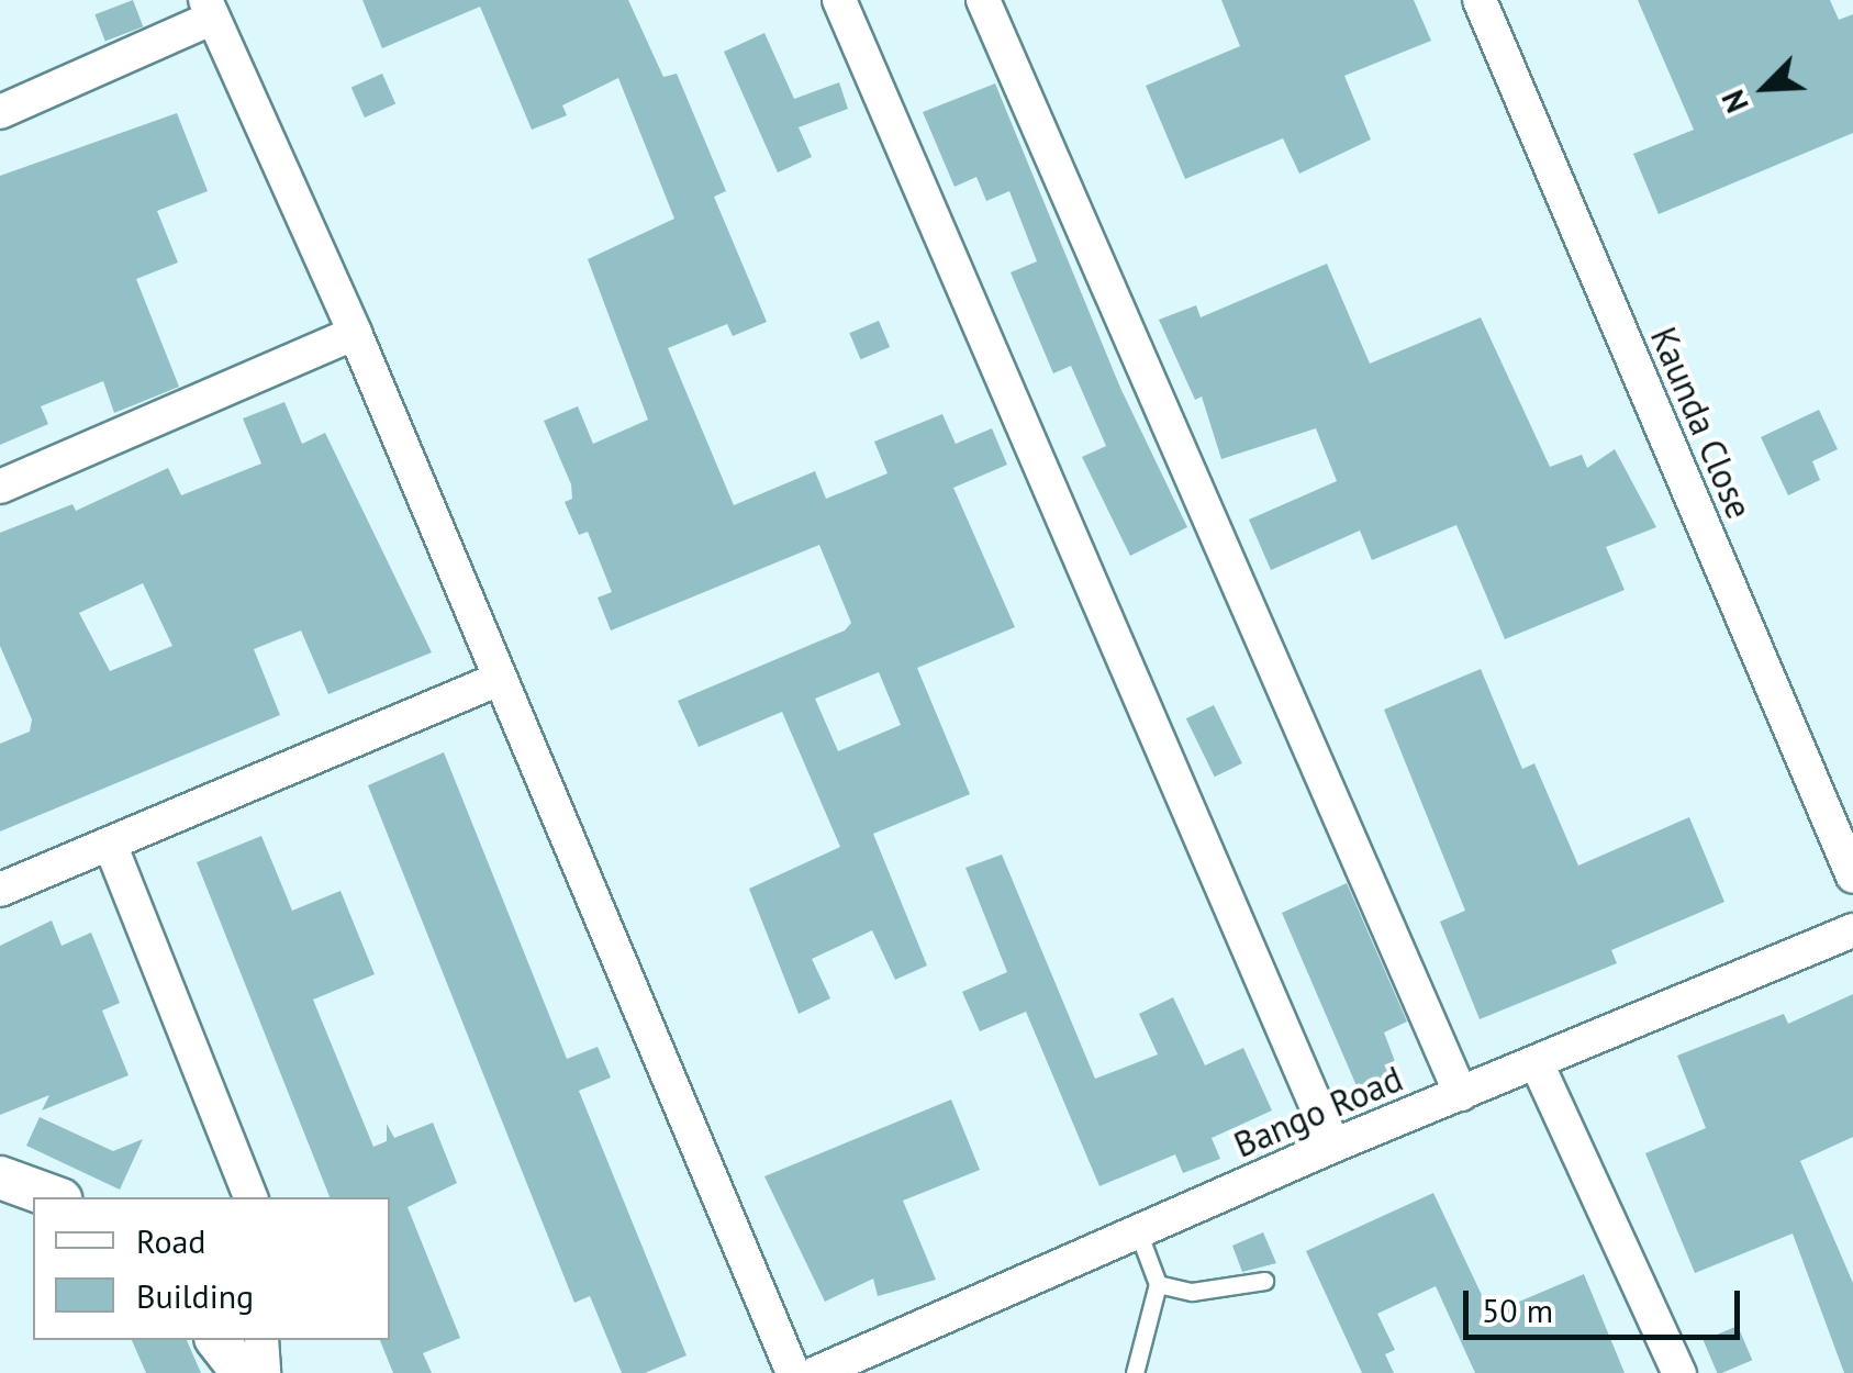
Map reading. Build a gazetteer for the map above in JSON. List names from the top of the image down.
{
  "streets": {
    "street": ["Kaunda Close", "Bango Road"]
  },
  "legend": ["Road", "Building"],
  "scale_bar": "50 m",
  "north": "bottom left"
}
